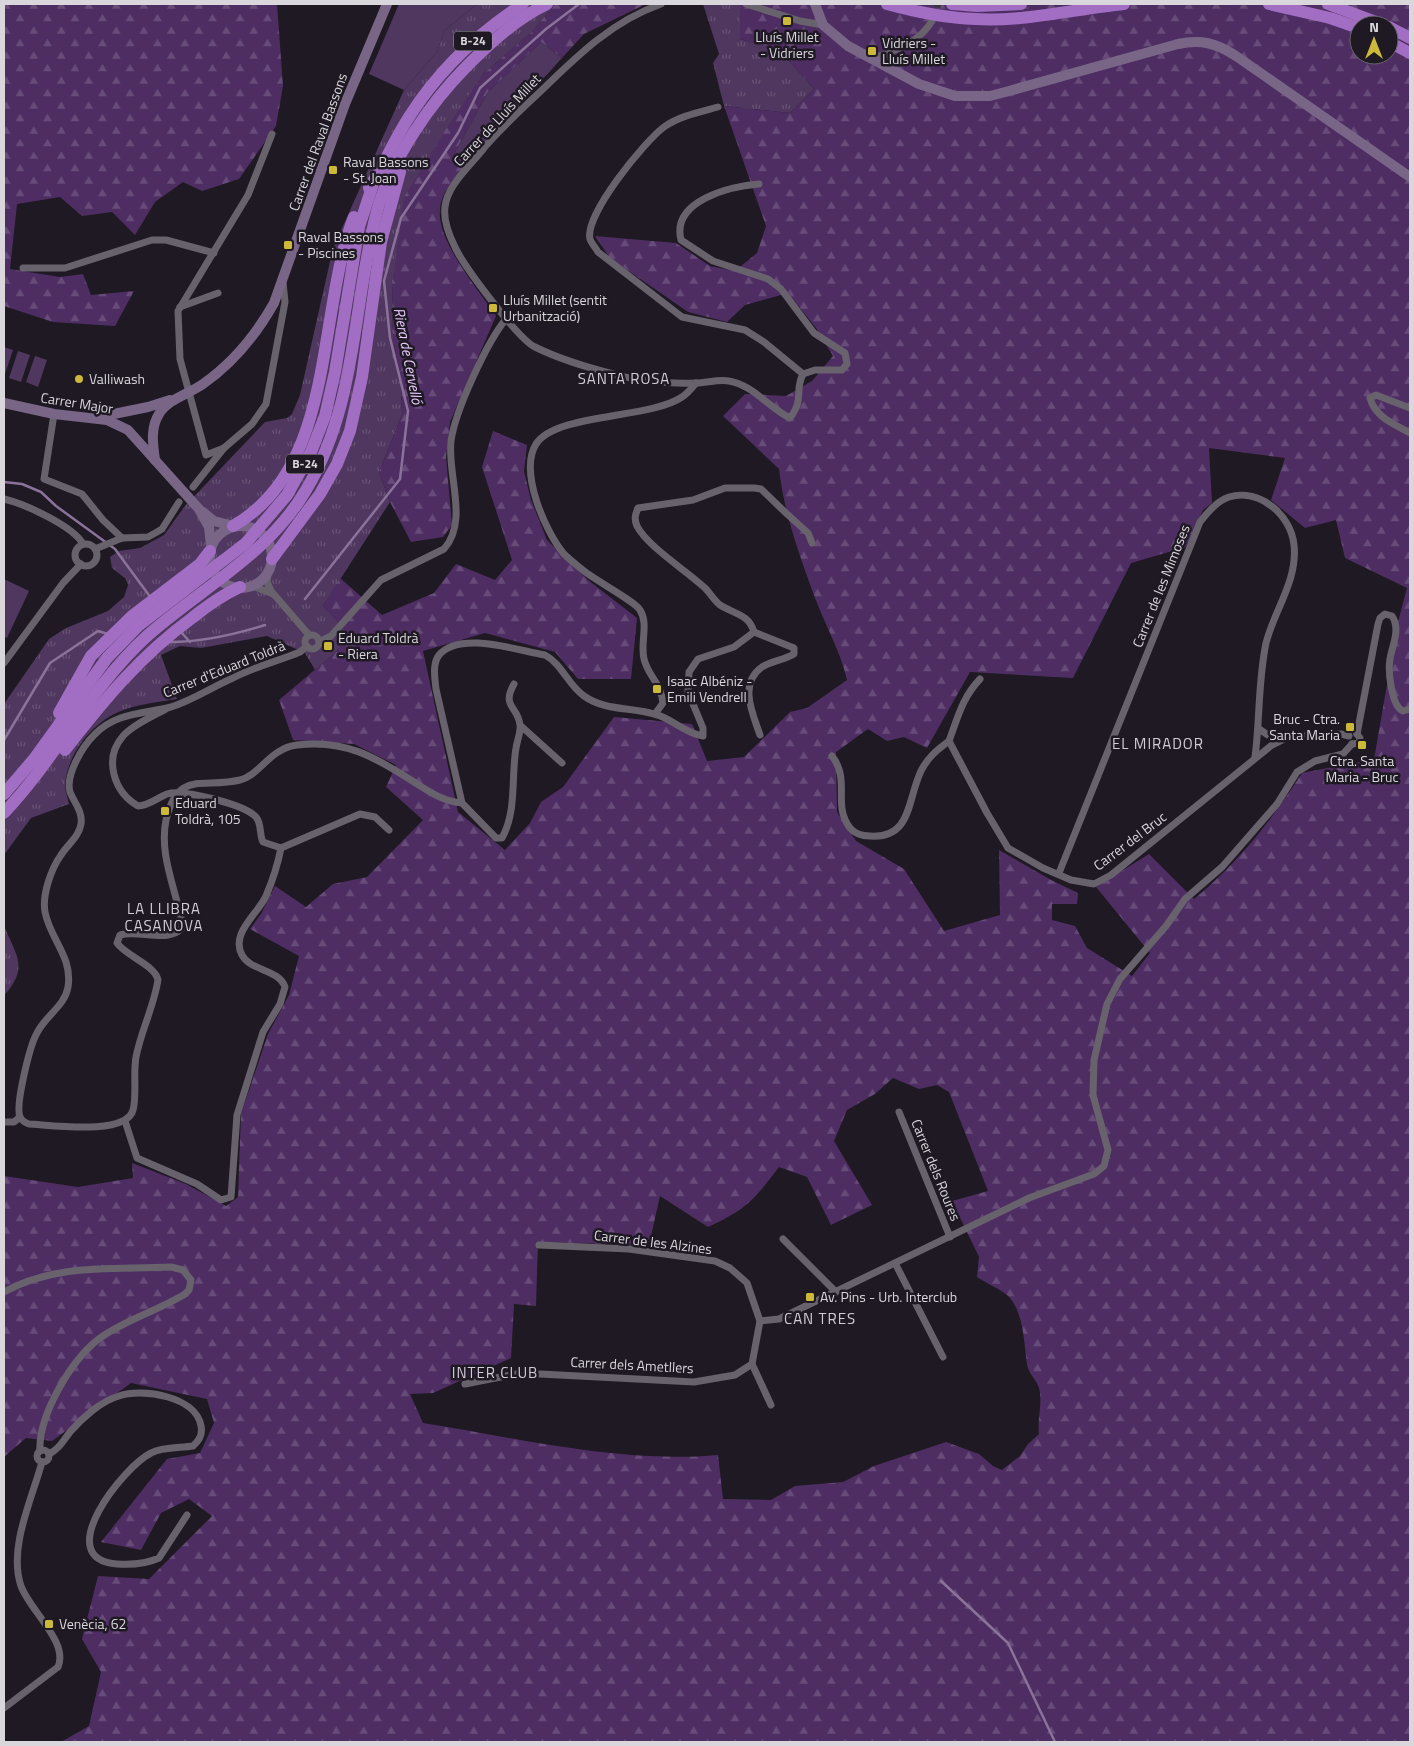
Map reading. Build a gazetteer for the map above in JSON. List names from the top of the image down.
{
  "streets": {
    "highway": ["B-24"],
    "street": [
      "Carrer de Lluís Millet",
      "Carrer del Raval Bassons",
      "Carrer Major",
      "Carrer de les Mimoses",
      "Carrer d'Eduard Toldrà",
      "Carrer del Bruc",
      "Carrer dels Roures",
      "Carrer de les Alzines",
      "Carrer dels Ametllers"
    ]
  },
  "crossings": [
    ["Carrer de les Mimoses", "Carrer del Bruc"]
  ],
  "districts": [
    "SANTA ROSA",
    "EL MIRADOR",
    "LA LLIBRA CASANOVA",
    "CAN TRES",
    "INTER CLUB"
  ],
  "water": ["Riera de Cervelló"],
  "places": {
    "transit": [
      "Lluís Millet - Vidriers",
      "Vidriers - Lluís Millet",
      "Raval Bassons - St. Joan",
      "Raval Bassons - Piscines",
      "Lluís Millet (sentit Urbanització)",
      "Eduard Toldrà - Riera",
      "Isaac Albéniz - Emili Vendrell",
      "Bruc - Ctra. Santa Maria",
      "Ctra. Santa Maria - Bruc",
      "Eduard Toldrà, 105",
      "Av. Pins - Urb. Interclub",
      "Venècia, 62"
    ],
    "other": ["Valliwash"]
  },
  "north": "top"
}
